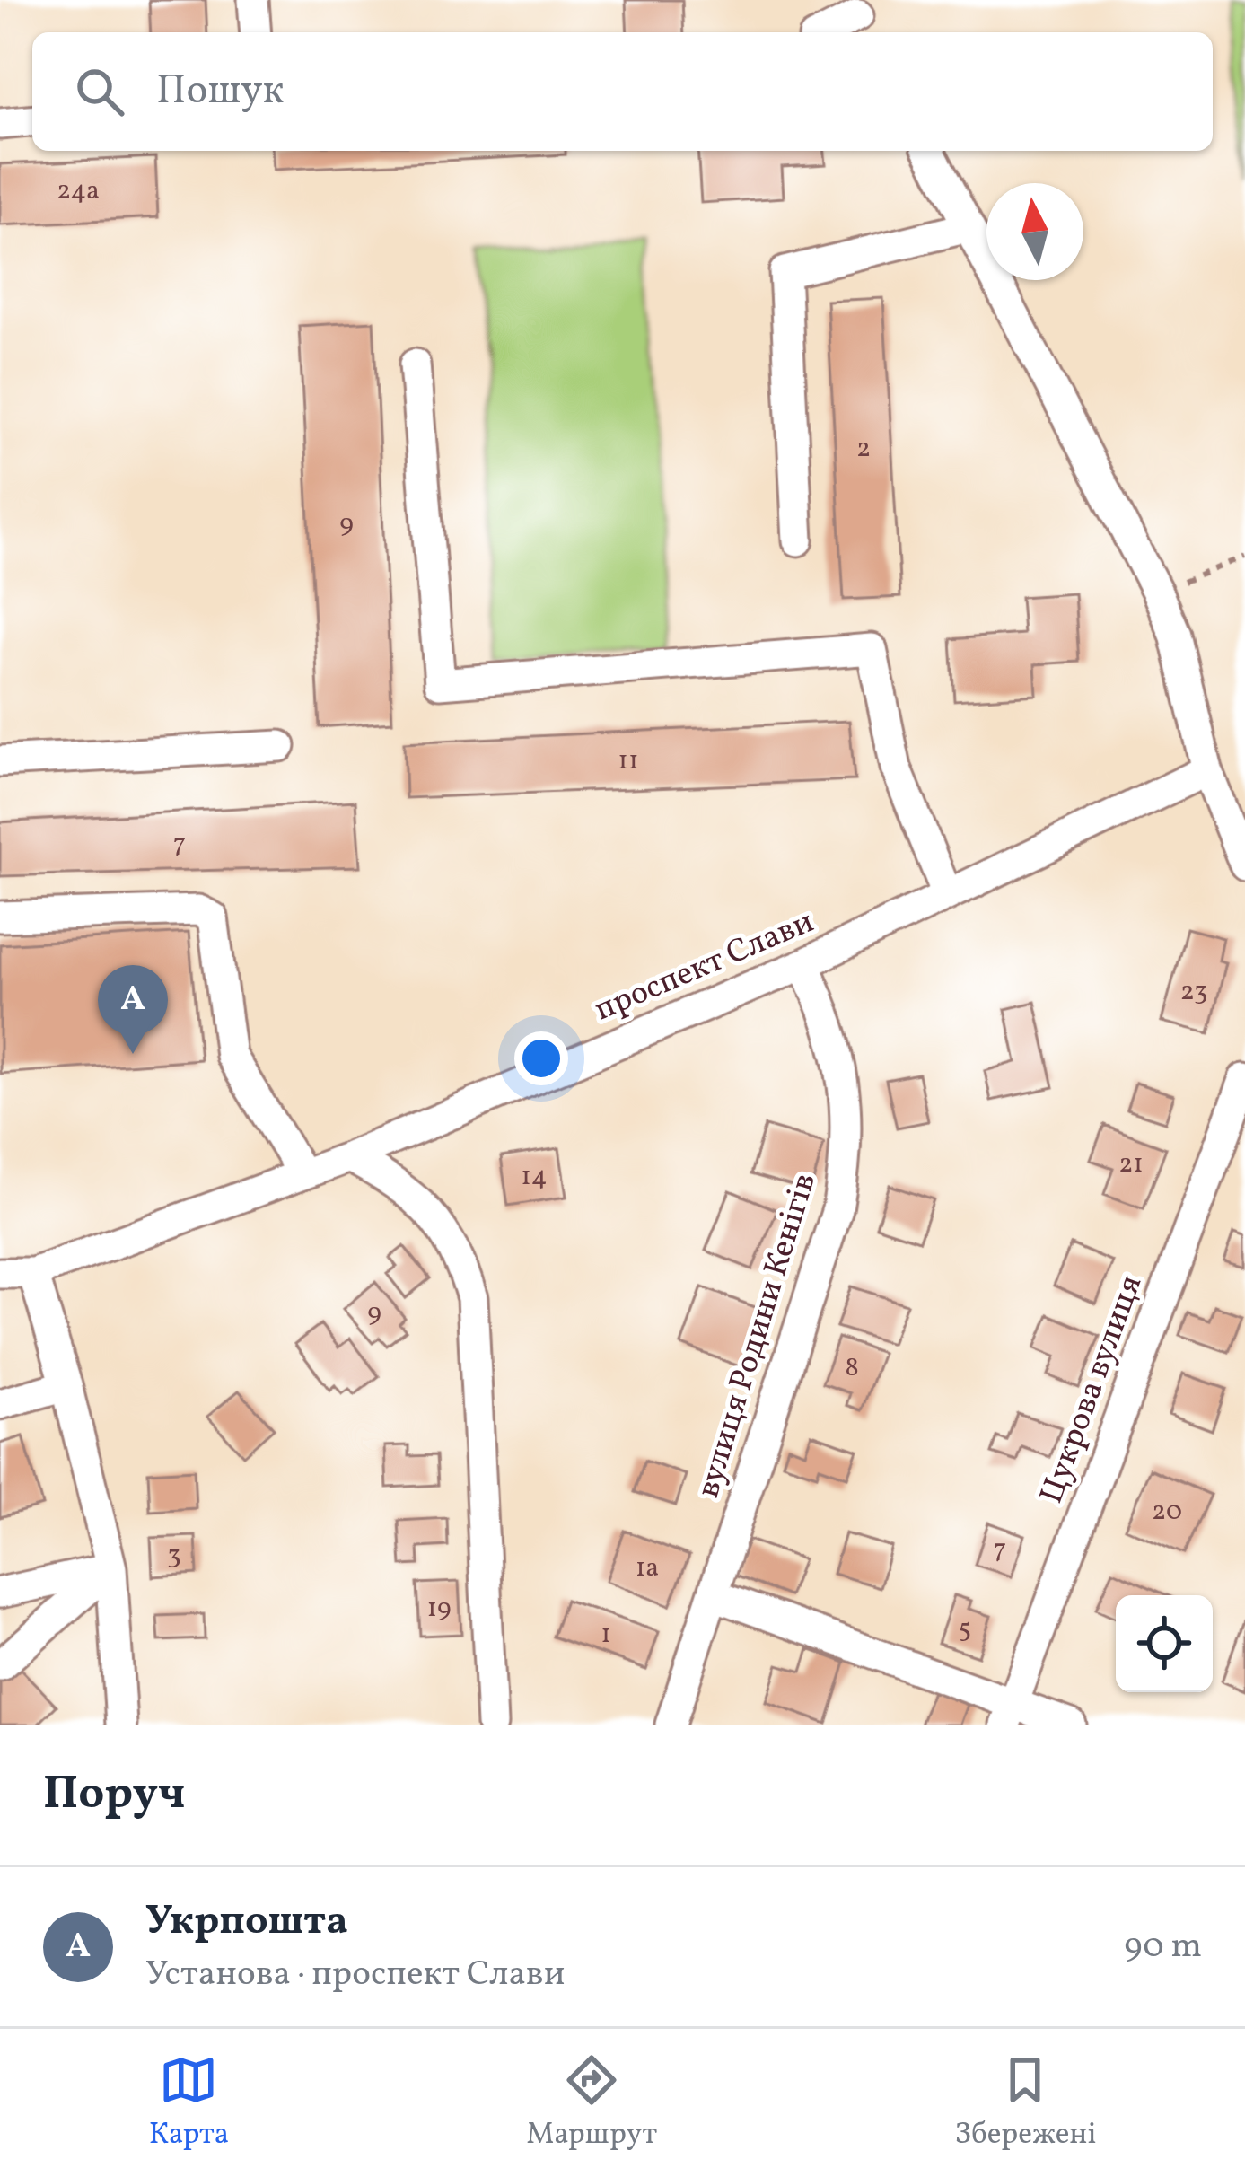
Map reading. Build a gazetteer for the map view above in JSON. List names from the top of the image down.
{
  "streets": {
    "street": ["проспект Слави", "вулиця Родини Кенігів", "Цукрова вулиця"]
  },
  "crossings": [
    ["проспект Слави", "вулиця Родини Кенігів"]
  ],
  "house_numbers": [
    "24а",
    "2",
    "9",
    "11",
    "7",
    "23",
    "21",
    "14",
    "9",
    "8",
    "20",
    "7",
    "3",
    "1а",
    "19",
    "5",
    "1"
  ],
  "north": "top",
  "page": {
    "search": "Пошук",
    "pins": "A",
    "heading": "Поруч",
    "list": [
      {
        "mark": "A",
        "name": "Укрпошта",
        "note": "Установа · проспект Слави",
        "value": "90 m"
      }
    ],
    "nav": ["Карта", "Маршрут", "Збережені"]
  }
}
